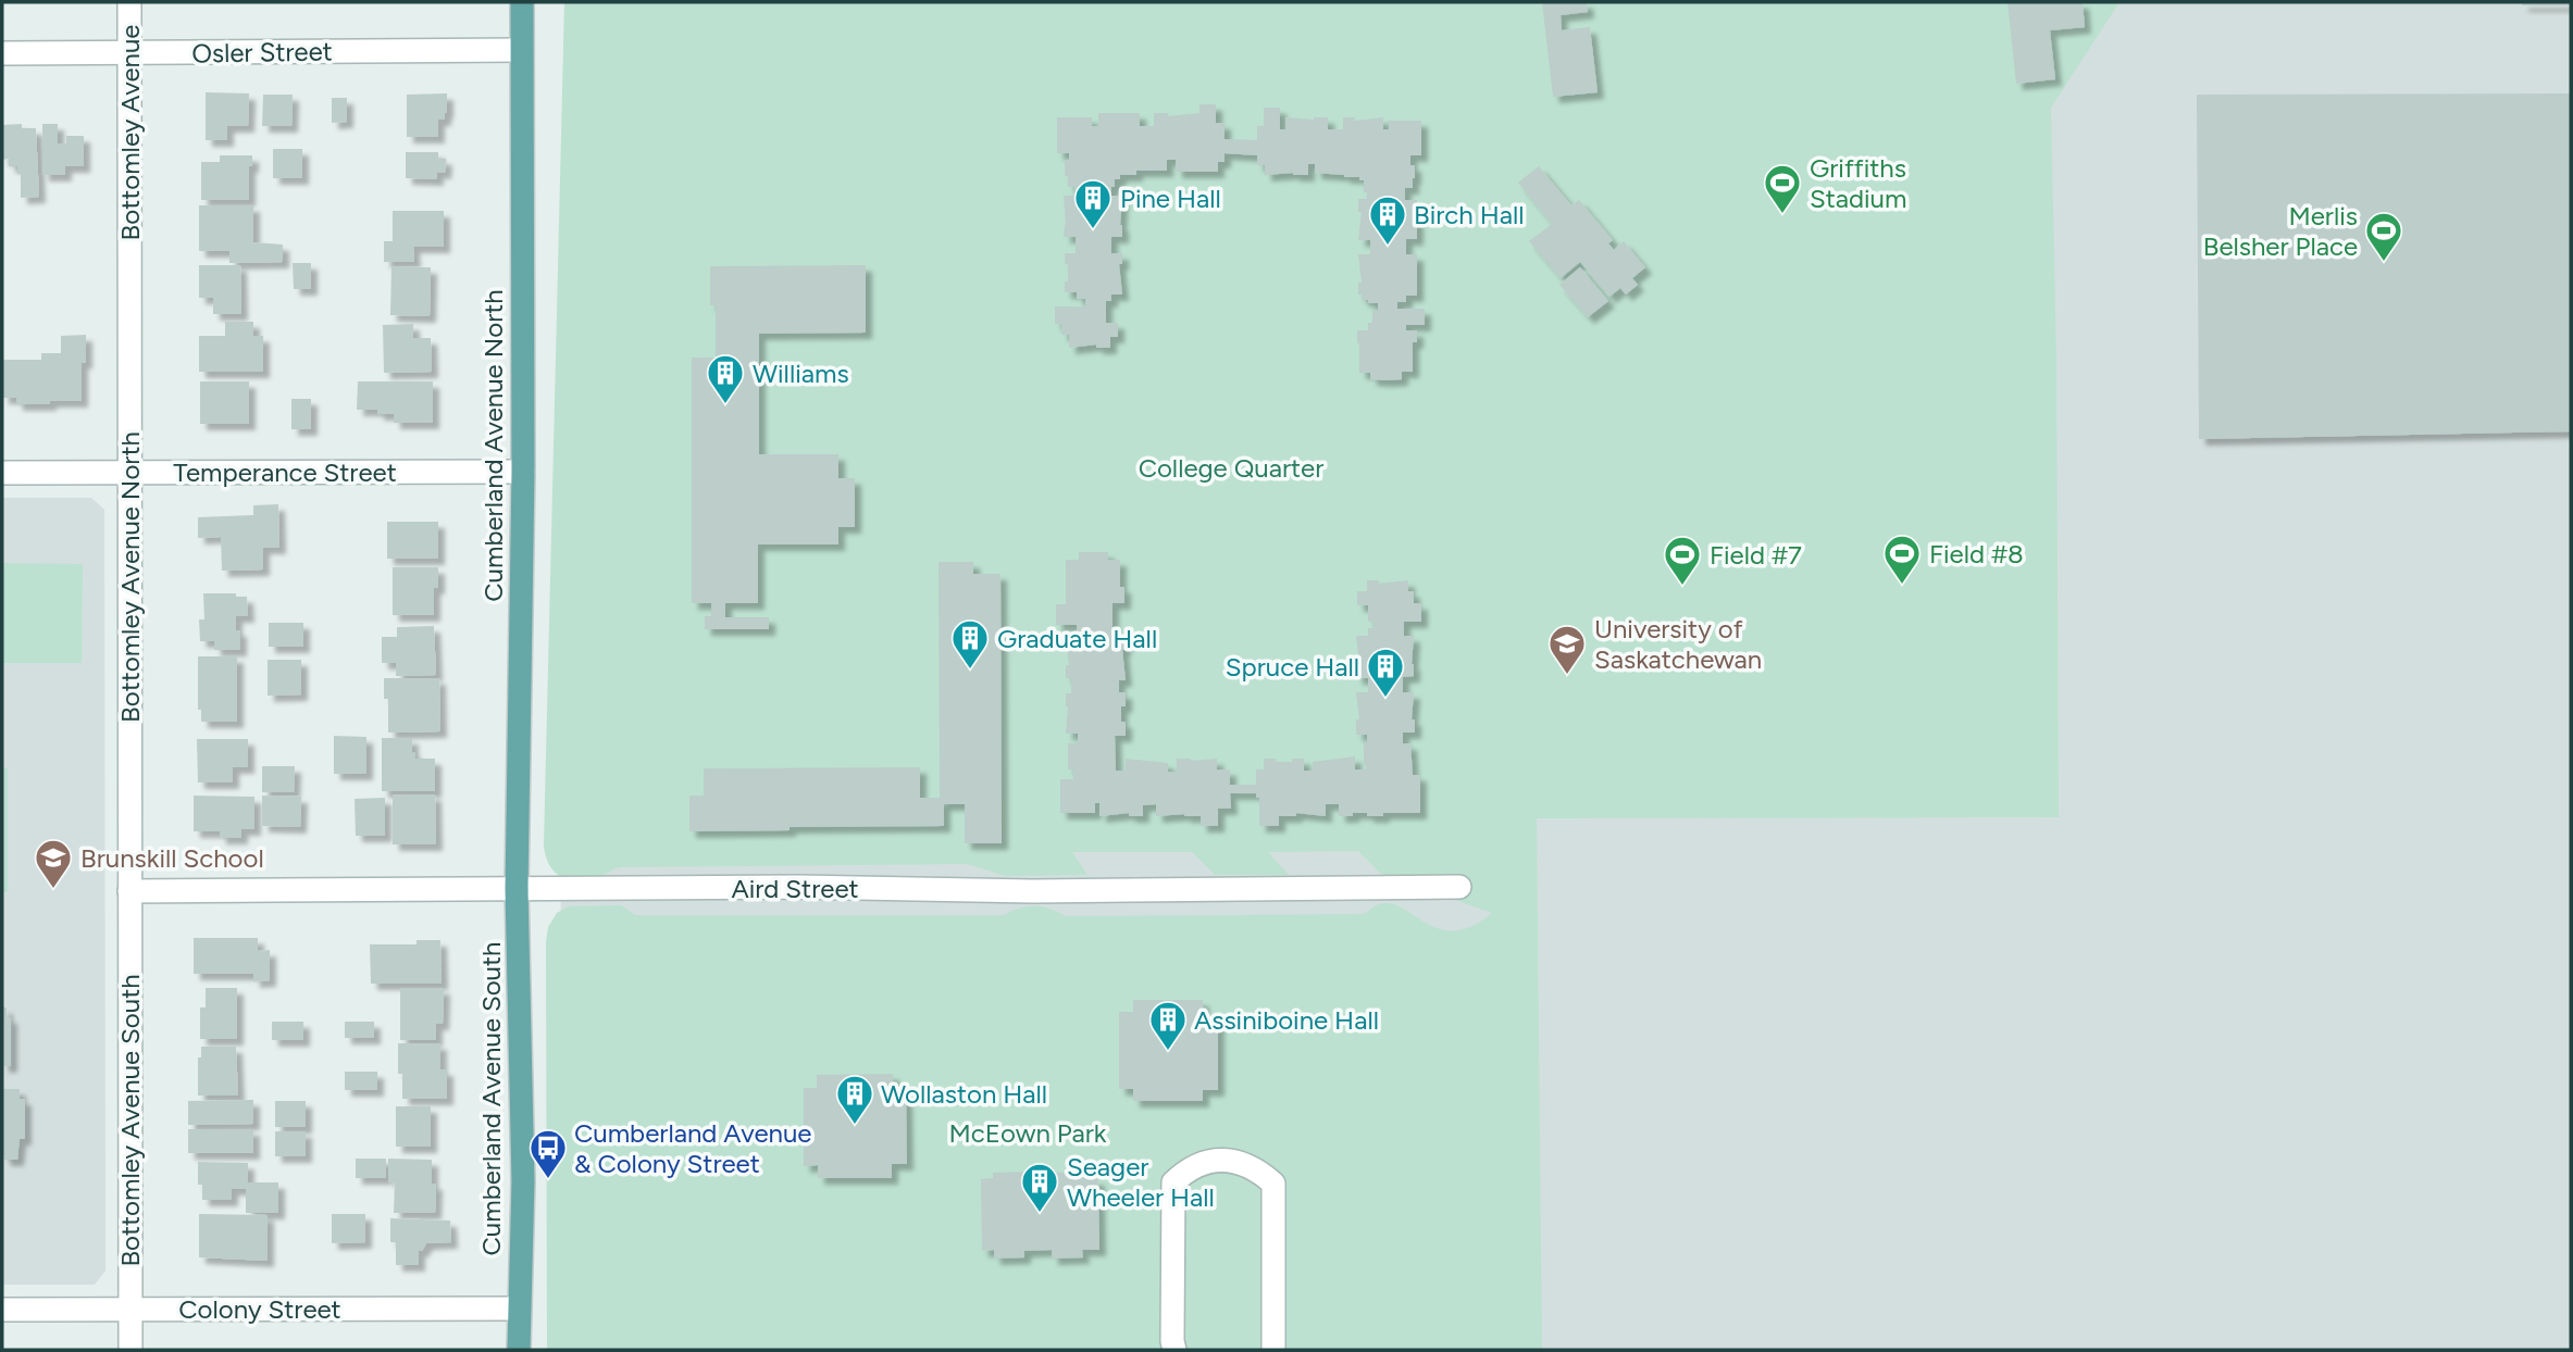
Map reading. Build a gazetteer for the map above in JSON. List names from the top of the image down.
{
  "streets": {
    "main road": ["Cumberland Avenue North", "Cumberland Avenue South"],
    "street": [
      "Osler Street",
      "Bottomley Avenue",
      "Temperance Street",
      "Bottomley Avenue North",
      "Aird Street",
      "Bottomley Avenue South",
      "Colony Street"
    ]
  },
  "crossings": [
    ["Osler Street", "Bottomley Avenue"],
    ["Osler Street", "Cumberland Avenue North"],
    ["Bottomley Avenue", "Bottomley Avenue North"],
    ["Cumberland Avenue North", "Temperance Street"],
    ["Cumberland Avenue North", "Aird Street"],
    ["Cumberland Avenue North", "Cumberland Avenue South"],
    ["Temperance Street", "Bottomley Avenue North"],
    ["Bottomley Avenue North", "Aird Street"],
    ["Bottomley Avenue North", "Bottomley Avenue South"],
    ["Aird Street", "Cumberland Avenue South"],
    ["Aird Street", "Bottomley Avenue South"],
    ["Cumberland Avenue South", "Colony Street"],
    ["Bottomley Avenue South", "Colony Street"]
  ],
  "parks": ["College Quarter", "McEown Park"],
  "places": {
    "sports": [
      "Griffiths Stadium",
      "Merlis Belsher Place",
      "Field #8",
      "Field #7"
    ],
    "building": [
      "Pine Hall",
      "Birch Hall",
      "Williams",
      "Graduate Hall",
      "Spruce Hall",
      "Assiniboine Hall",
      "Wollaston Hall",
      "Seager Wheeler Hall"
    ],
    "school or university": ["University of Saskatchewan", "Brunskill School"],
    "bus stop": ["Cumberland Avenue & Colony Street"]
  }
}
